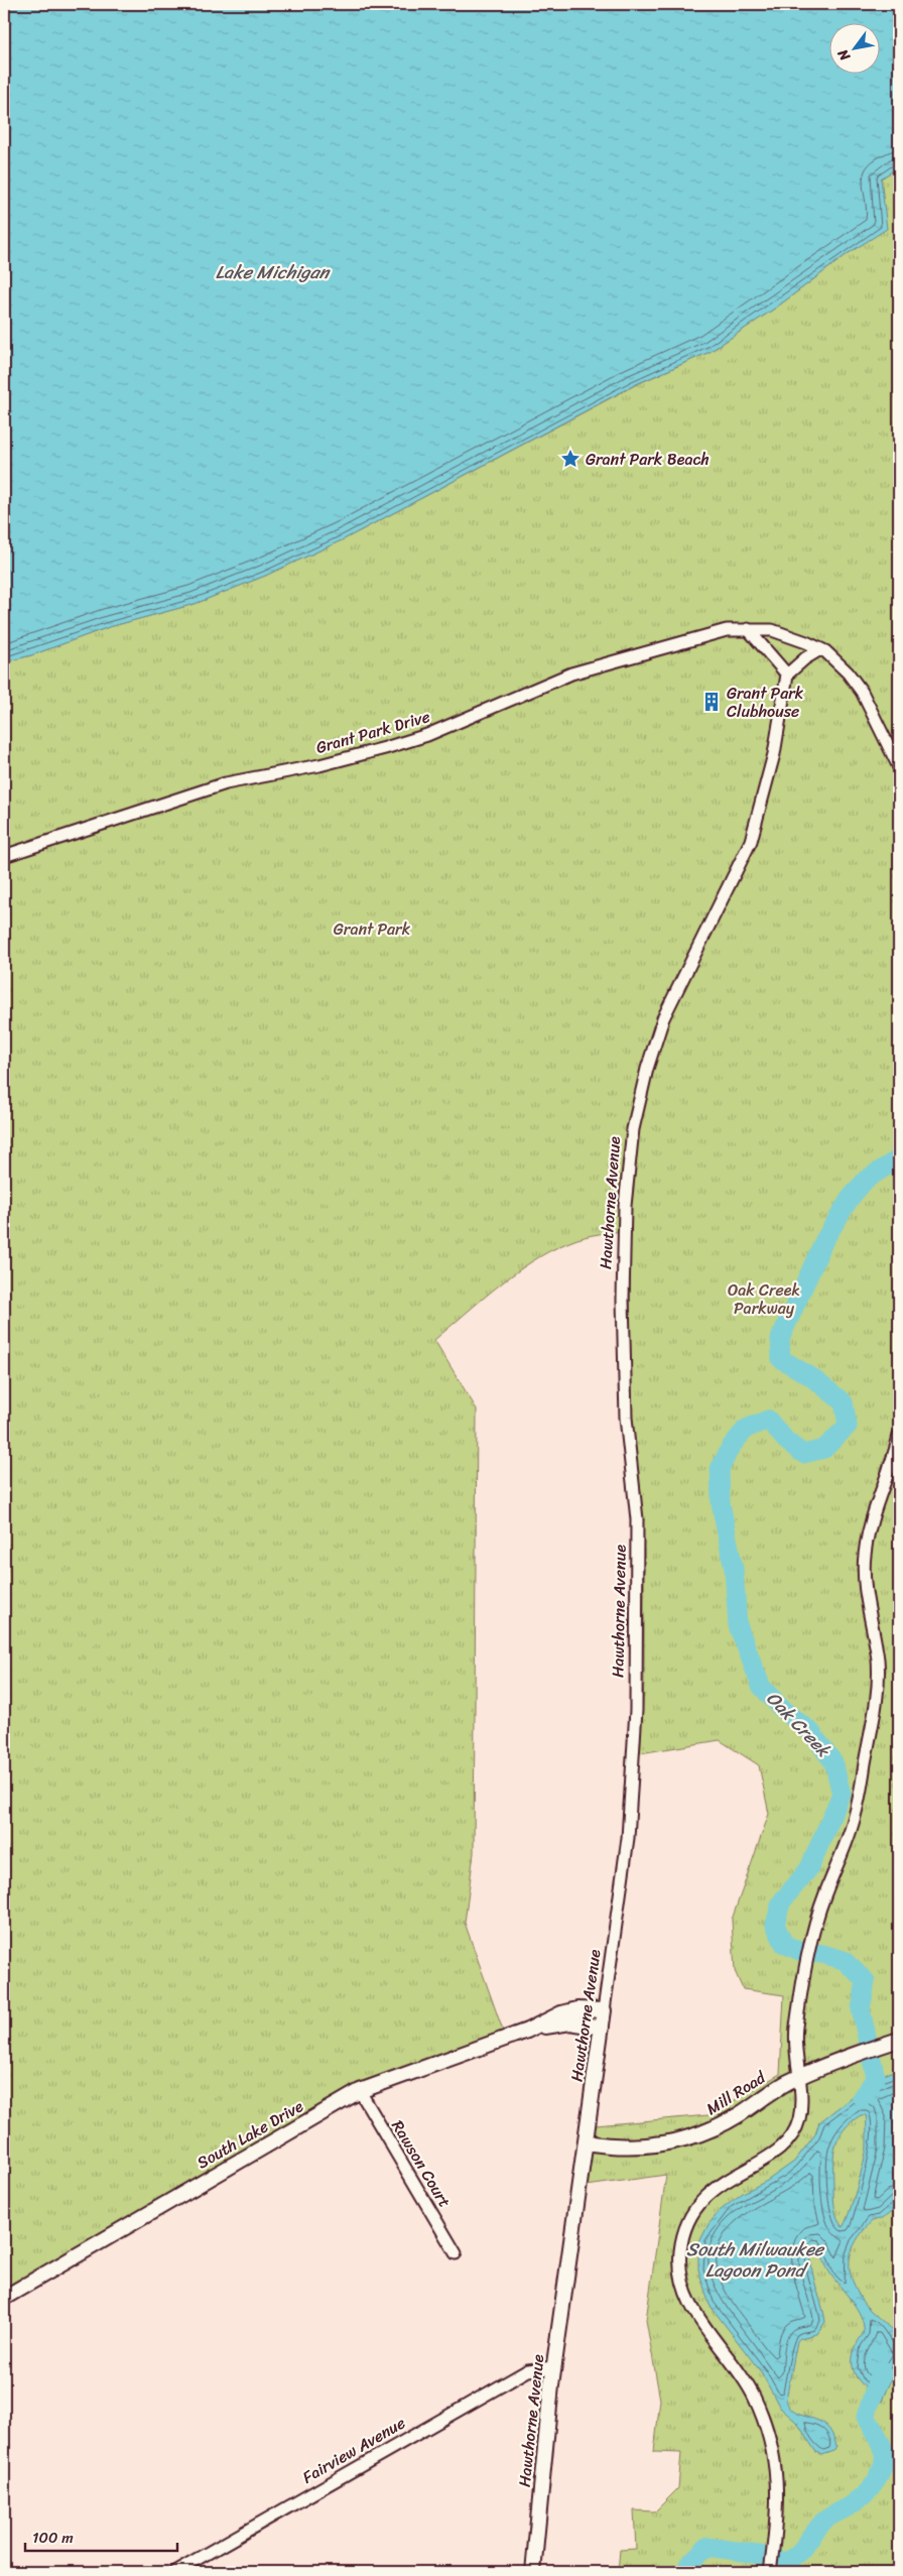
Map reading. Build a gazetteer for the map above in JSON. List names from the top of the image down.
{
  "streets": {
    "street": [
      "Grant Park Drive",
      "Hawthorne Avenue",
      "Mill Road",
      "South Lake Drive",
      "Rawson Court",
      "Fairview Avenue"
    ]
  },
  "crossings": [
    ["Hawthorne Avenue", "Mill Road"],
    ["Hawthorne Avenue", "South Lake Drive"],
    ["Hawthorne Avenue", "Fairview Avenue"],
    ["South Lake Drive", "Rawson Court"]
  ],
  "water": ["Lake Michigan", "Oak Creek", "South Milwaukee Lagoon Pond"],
  "parks": ["Grant Park", "Oak Creek Parkway"],
  "places": {
    "place": ["Grant Park Beach"],
    "building": ["Grant Park Clubhouse"]
  },
  "scale_bar": "100 m",
  "north": "bottom left"
}
